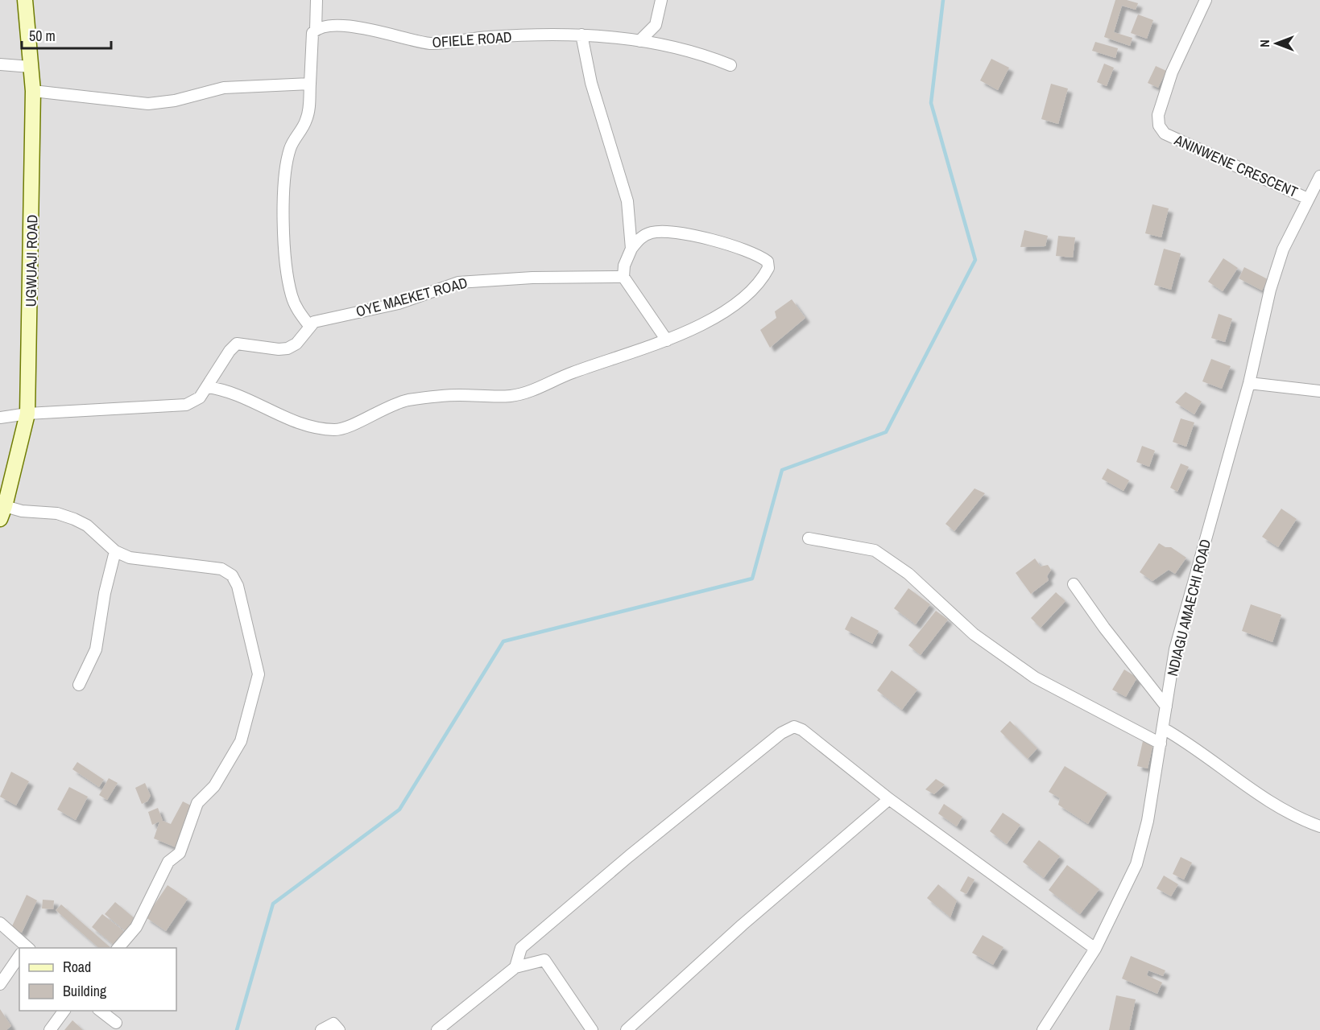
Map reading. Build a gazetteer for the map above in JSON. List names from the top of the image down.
{
  "streets": {
    "main road": ["UGWUAJI ROAD"],
    "street": [
      "OFIELE ROAD",
      "ANINWENE CRESCENT",
      "OYE MAEKET ROAD",
      "NDIAGU AMAECHI ROAD"
    ]
  },
  "crossings": [
    ["ANINWENE CRESCENT", "NDIAGU AMAECHI ROAD"],
    ["UGWUAJI ROAD", "OYE MAEKET ROAD"]
  ],
  "legend": ["Road", "Building"],
  "scale_bar": "50 m",
  "north": "left"
}
